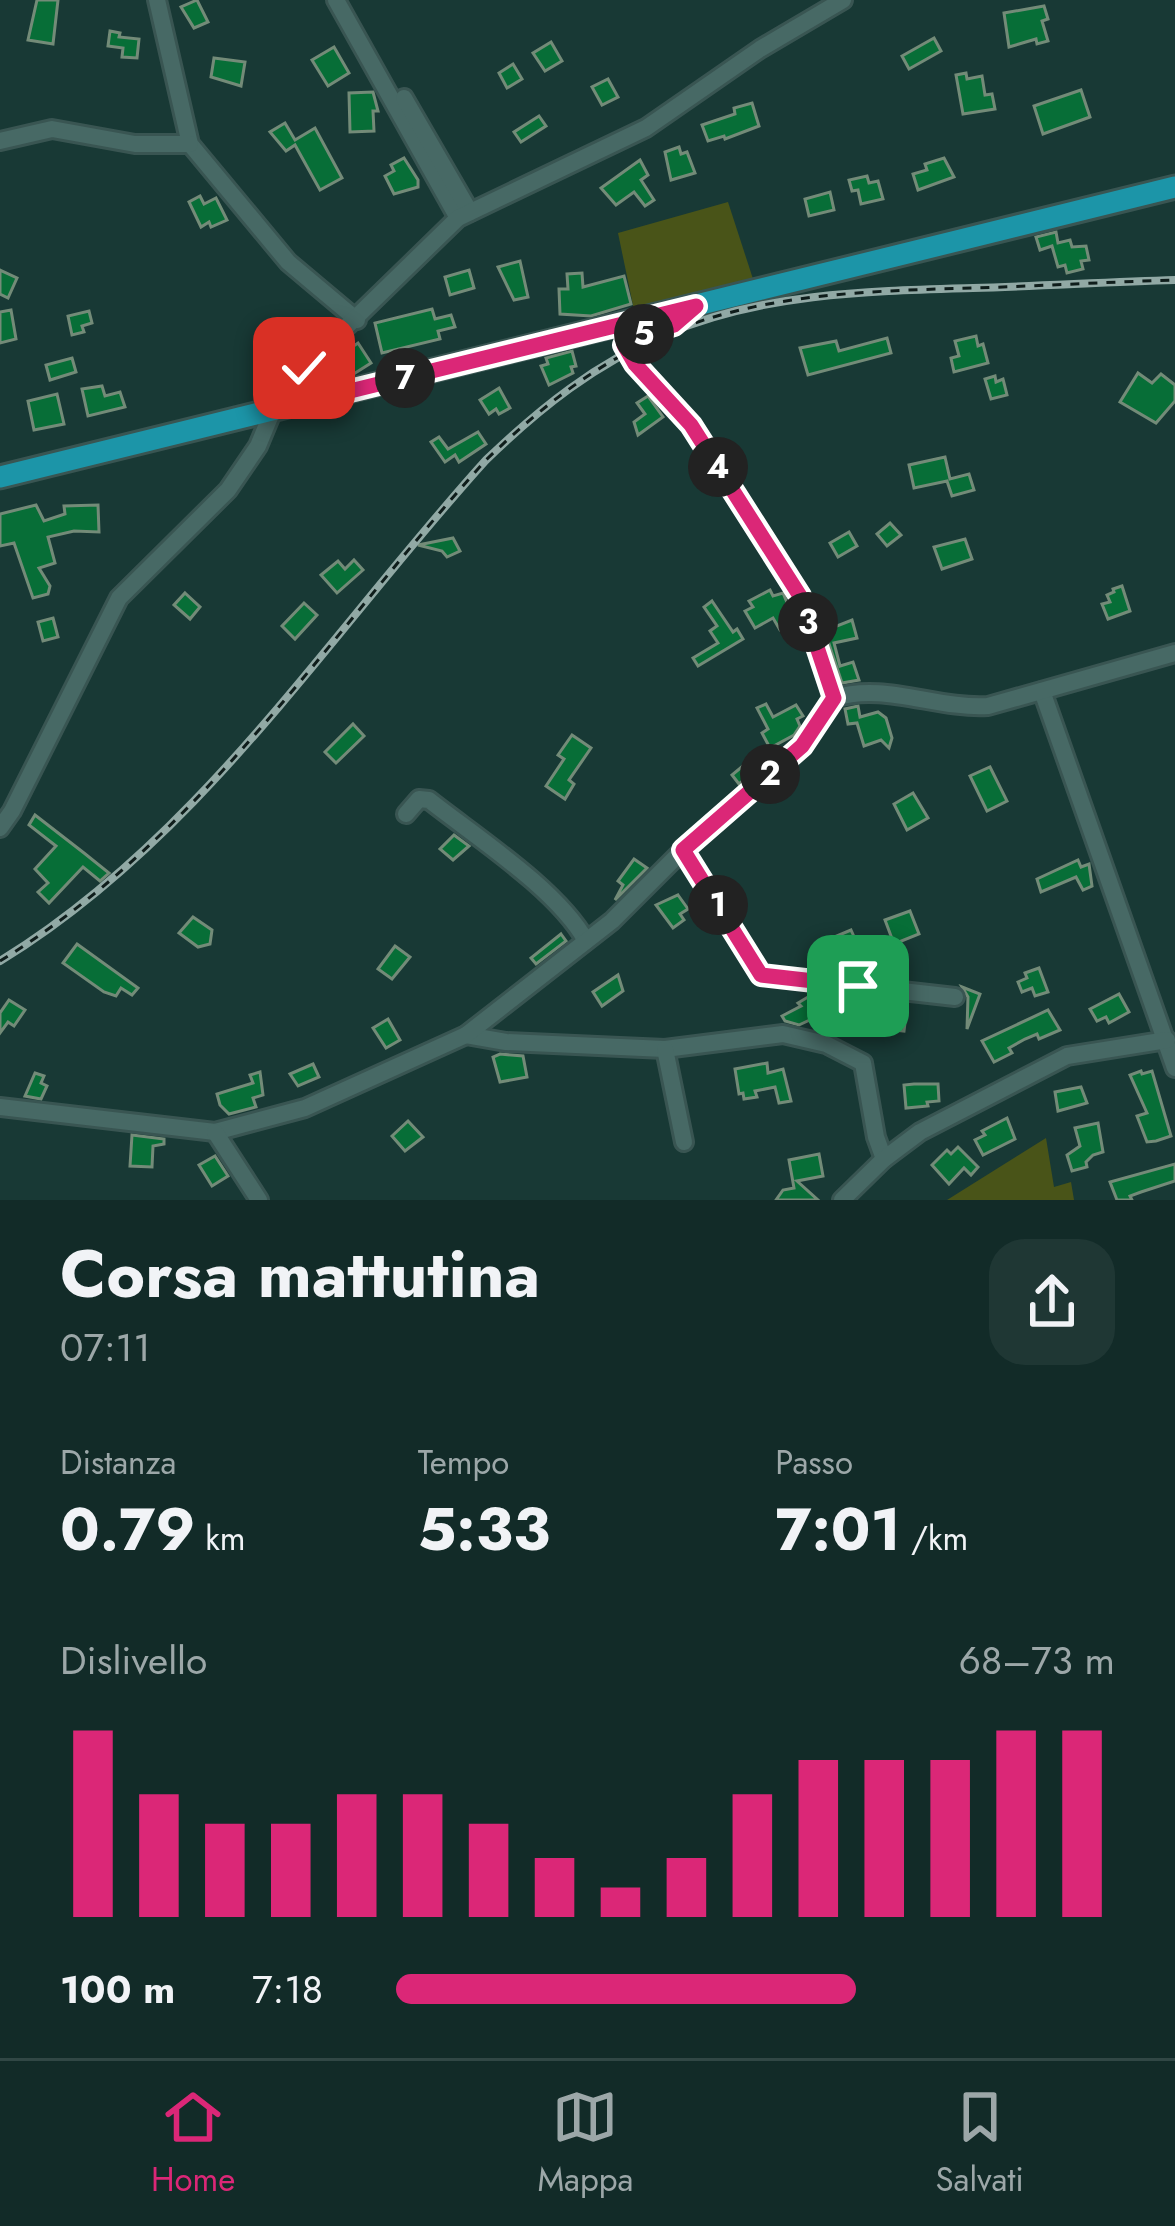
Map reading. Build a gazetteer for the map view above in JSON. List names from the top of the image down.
{
  "page": {
    "pins": [
      "5",
      "7",
      "4",
      "3",
      "2",
      "1"
    ],
    "heading": ["Corsa mattutina", "07:11"],
    "stats": [
      ["Distanza", "0.79 km"],
      ["Tempo", "5:33"],
      ["Passo", "7:01 /km"]
    ],
    "chart": ["Dislivello", "68–73 m"],
    "list": [
      {
        "name": "100 m",
        "note": "7:18"
      }
    ],
    "tabs": ["Home", "Mappa", "Salvati"]
  }
}
